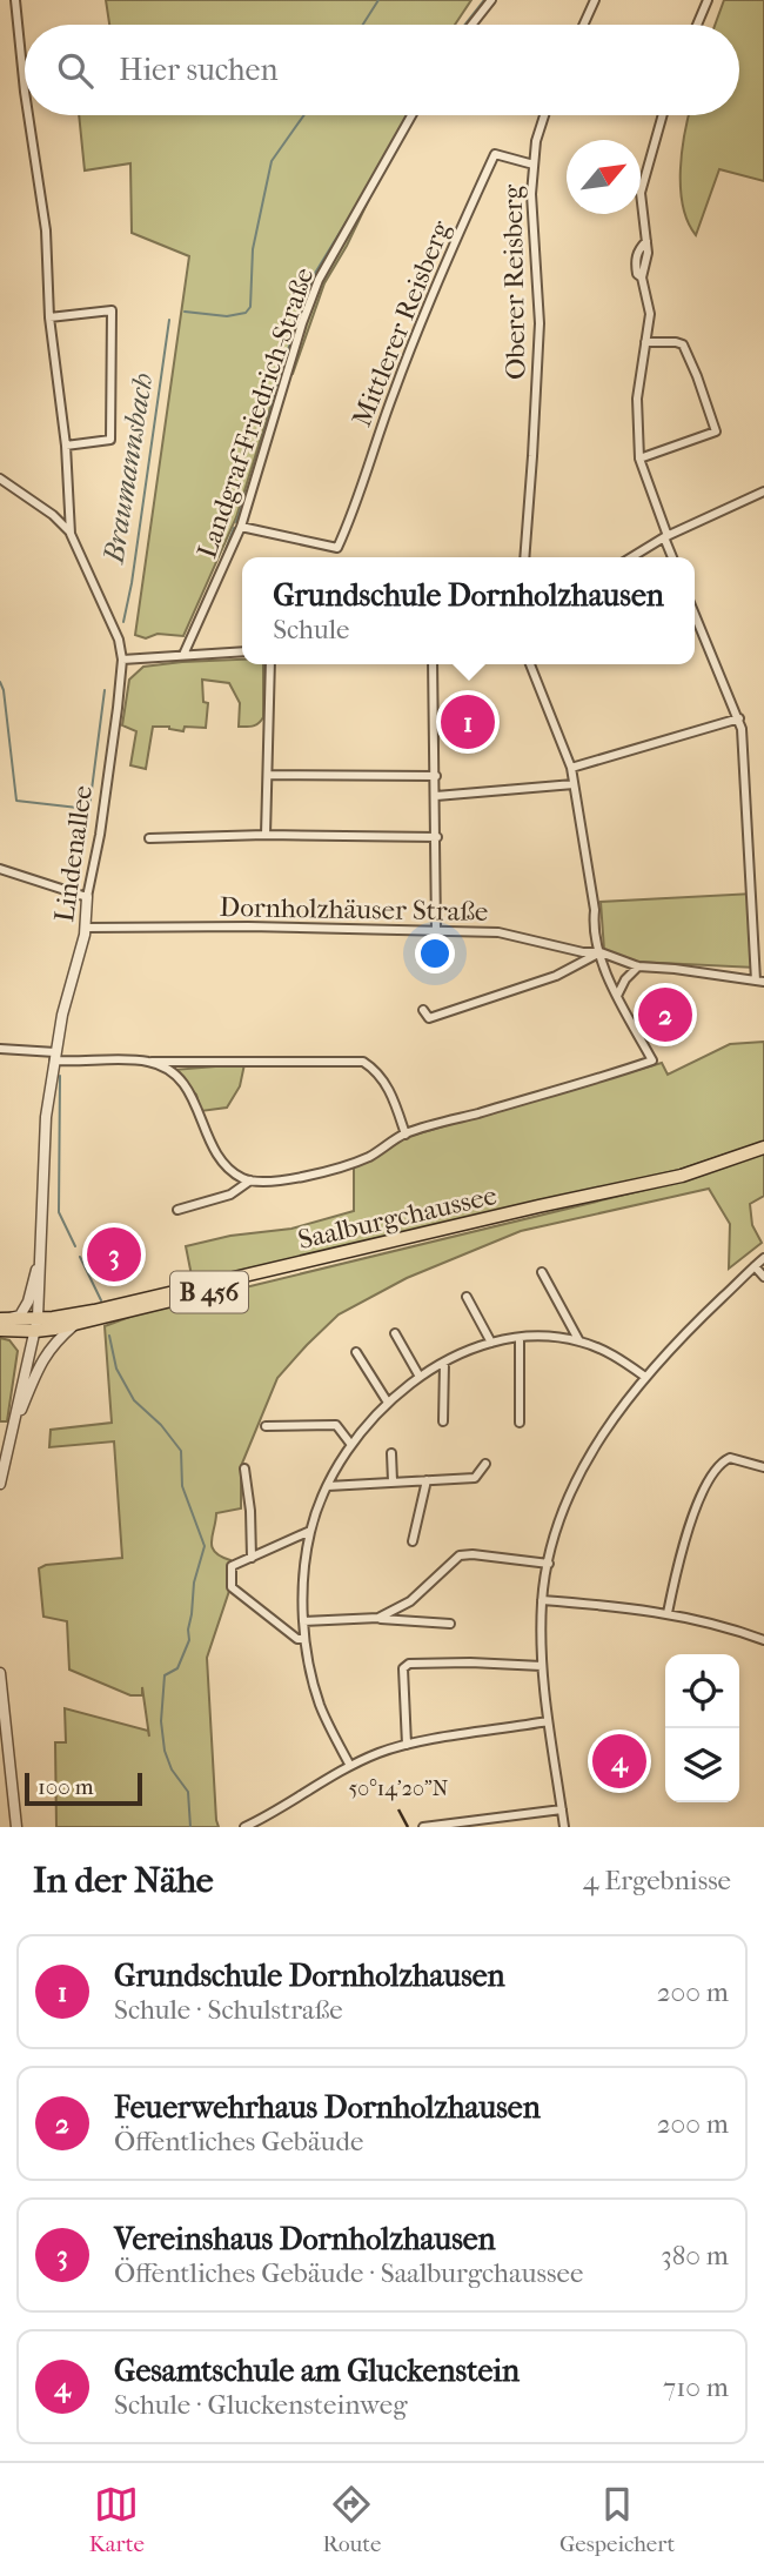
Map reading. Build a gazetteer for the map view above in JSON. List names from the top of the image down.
{
  "streets": {
    "main road": ["Saalburgchaussee", "B 456"],
    "street": [
      "Oberer Reisberg",
      "Mittlerer Reisberg",
      "Landgraf-Friedrich-Straße",
      "Lindenallee",
      "Dornholzhäuser Straße"
    ]
  },
  "crossings": [
    ["Oberer Reisberg", "Mittlerer Reisberg"],
    ["Mittlerer Reisberg", "Landgraf-Friedrich-Straße"],
    ["Lindenallee", "Dornholzhäuser Straße"],
    ["Lindenallee", "Saalburgchaussee"],
    ["Lindenallee", "B 456"],
    ["Saalburgchaussee", "B 456"]
  ],
  "water": ["Braumannsbach"],
  "scale_bar": "100 m",
  "north": "top right",
  "page": {
    "search": "Hier suchen",
    "popup": ["Grundschule Dornholzhausen", "Schule"],
    "pins": [
      "1",
      "2",
      "3",
      "4"
    ],
    "scale": "100 m",
    "heading": ["In der Nähe", "4 Ergebnisse"],
    "list": [
      {
        "mark": "1",
        "name": "Grundschule Dornholzhausen",
        "note": "Schule · Schulstraße",
        "value": "200 m"
      },
      {
        "mark": "2",
        "name": "Feuerwehrhaus Dornholzhausen",
        "note": "Öffentliches Gebäude",
        "value": "200 m"
      },
      {
        "mark": "3",
        "name": "Vereinshaus Dornholzhausen",
        "note": "Öffentliches Gebäude · Saalburgchaussee",
        "value": "380 m"
      },
      {
        "mark": "4",
        "name": "Gesamtschule am Gluckenstein",
        "note": "Schule · Gluckensteinweg",
        "value": "710 m"
      }
    ],
    "nav": ["Karte", "Route", "Gespeichert"]
  },
  "coordinates": ["50°14'20\"N"]
}
